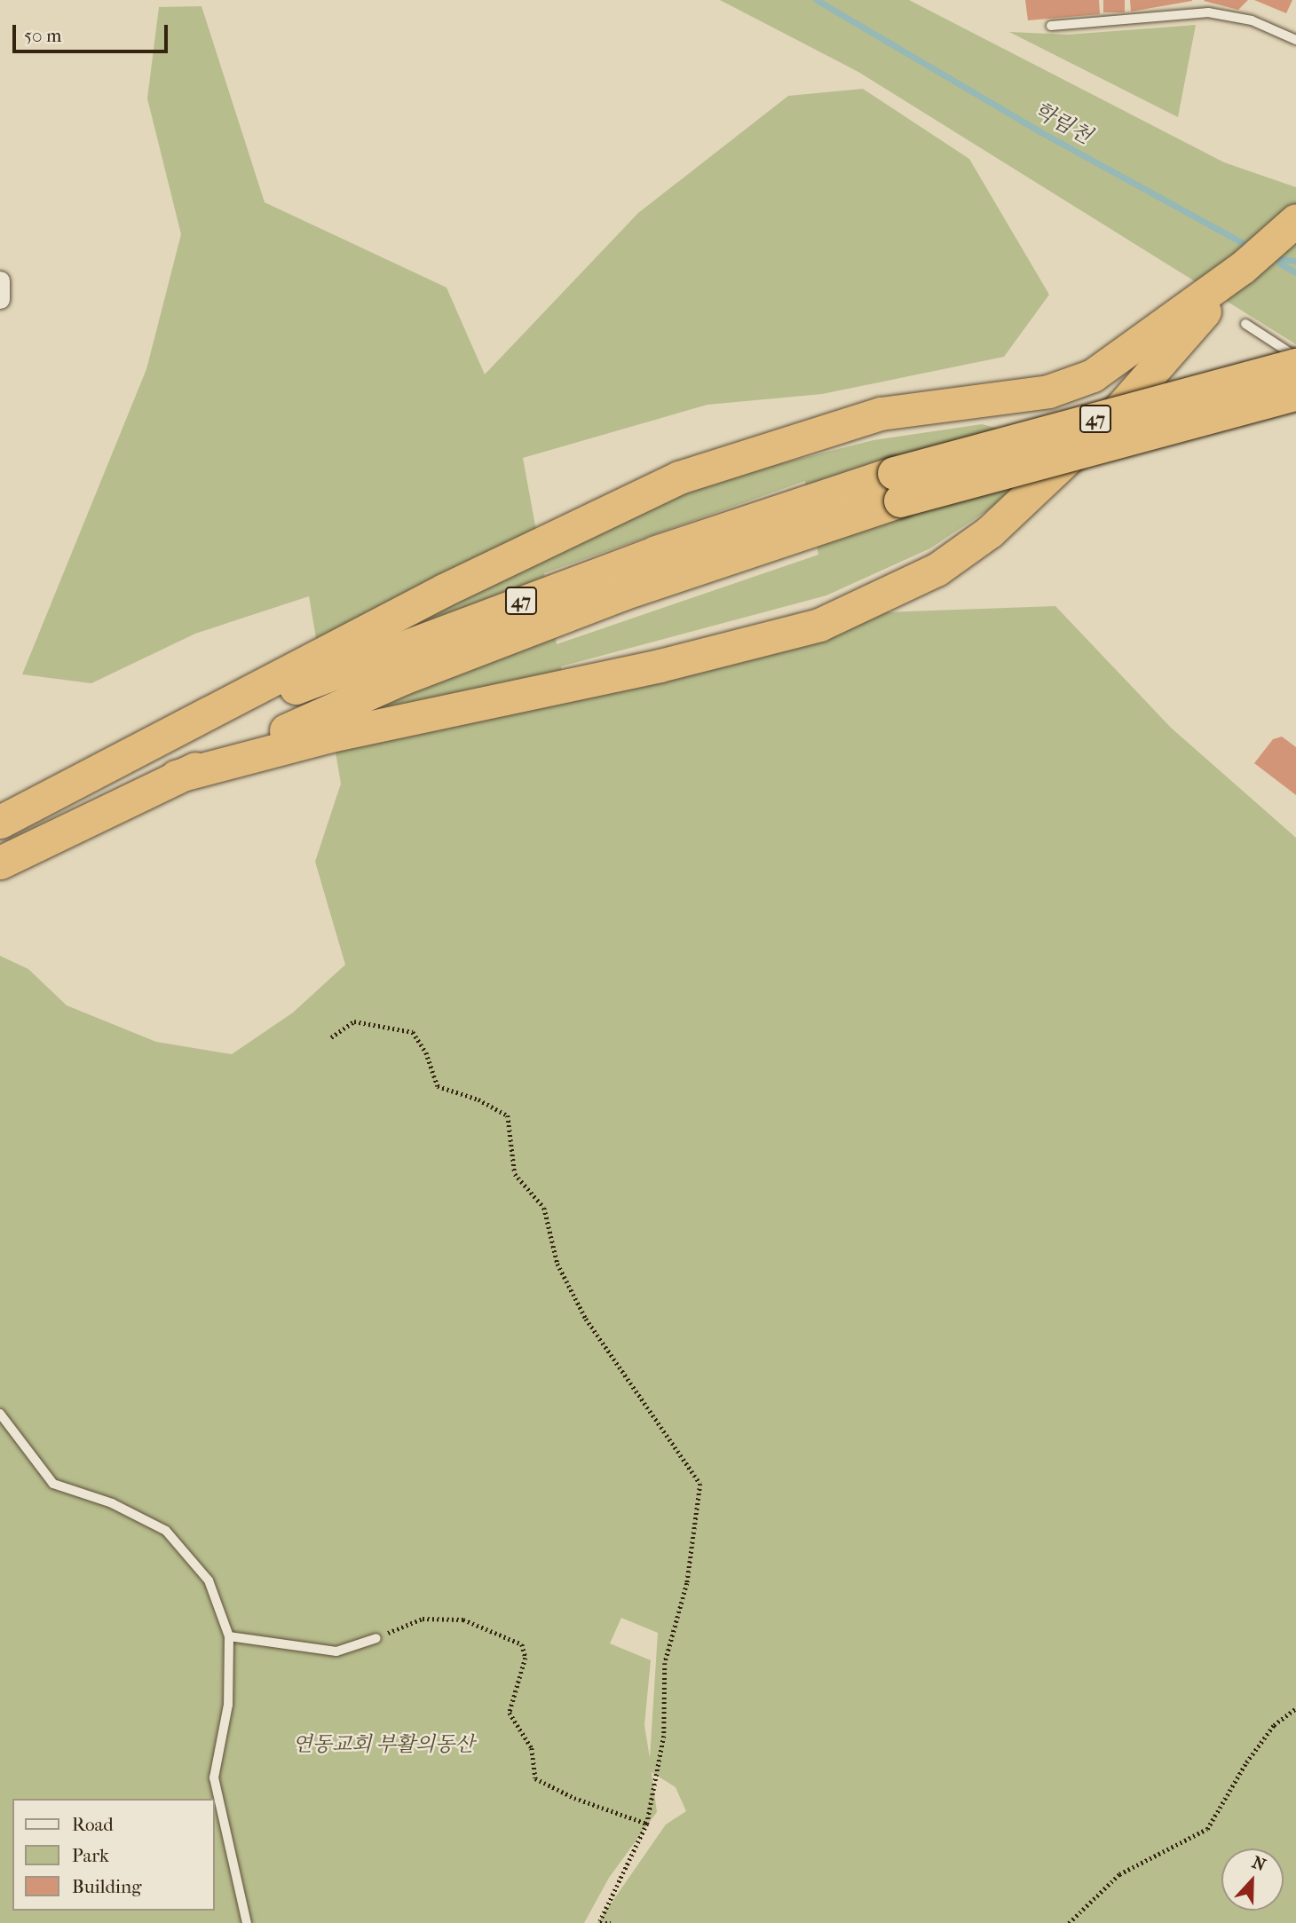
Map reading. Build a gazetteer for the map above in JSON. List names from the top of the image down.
{
  "streets": {
    "highway": ["47"]
  },
  "water": ["학림천"],
  "parks": ["연동교회 부활의동산"],
  "legend": ["Road", "Park", "Building"],
  "scale_bar": "50 m",
  "north": "top"
}
